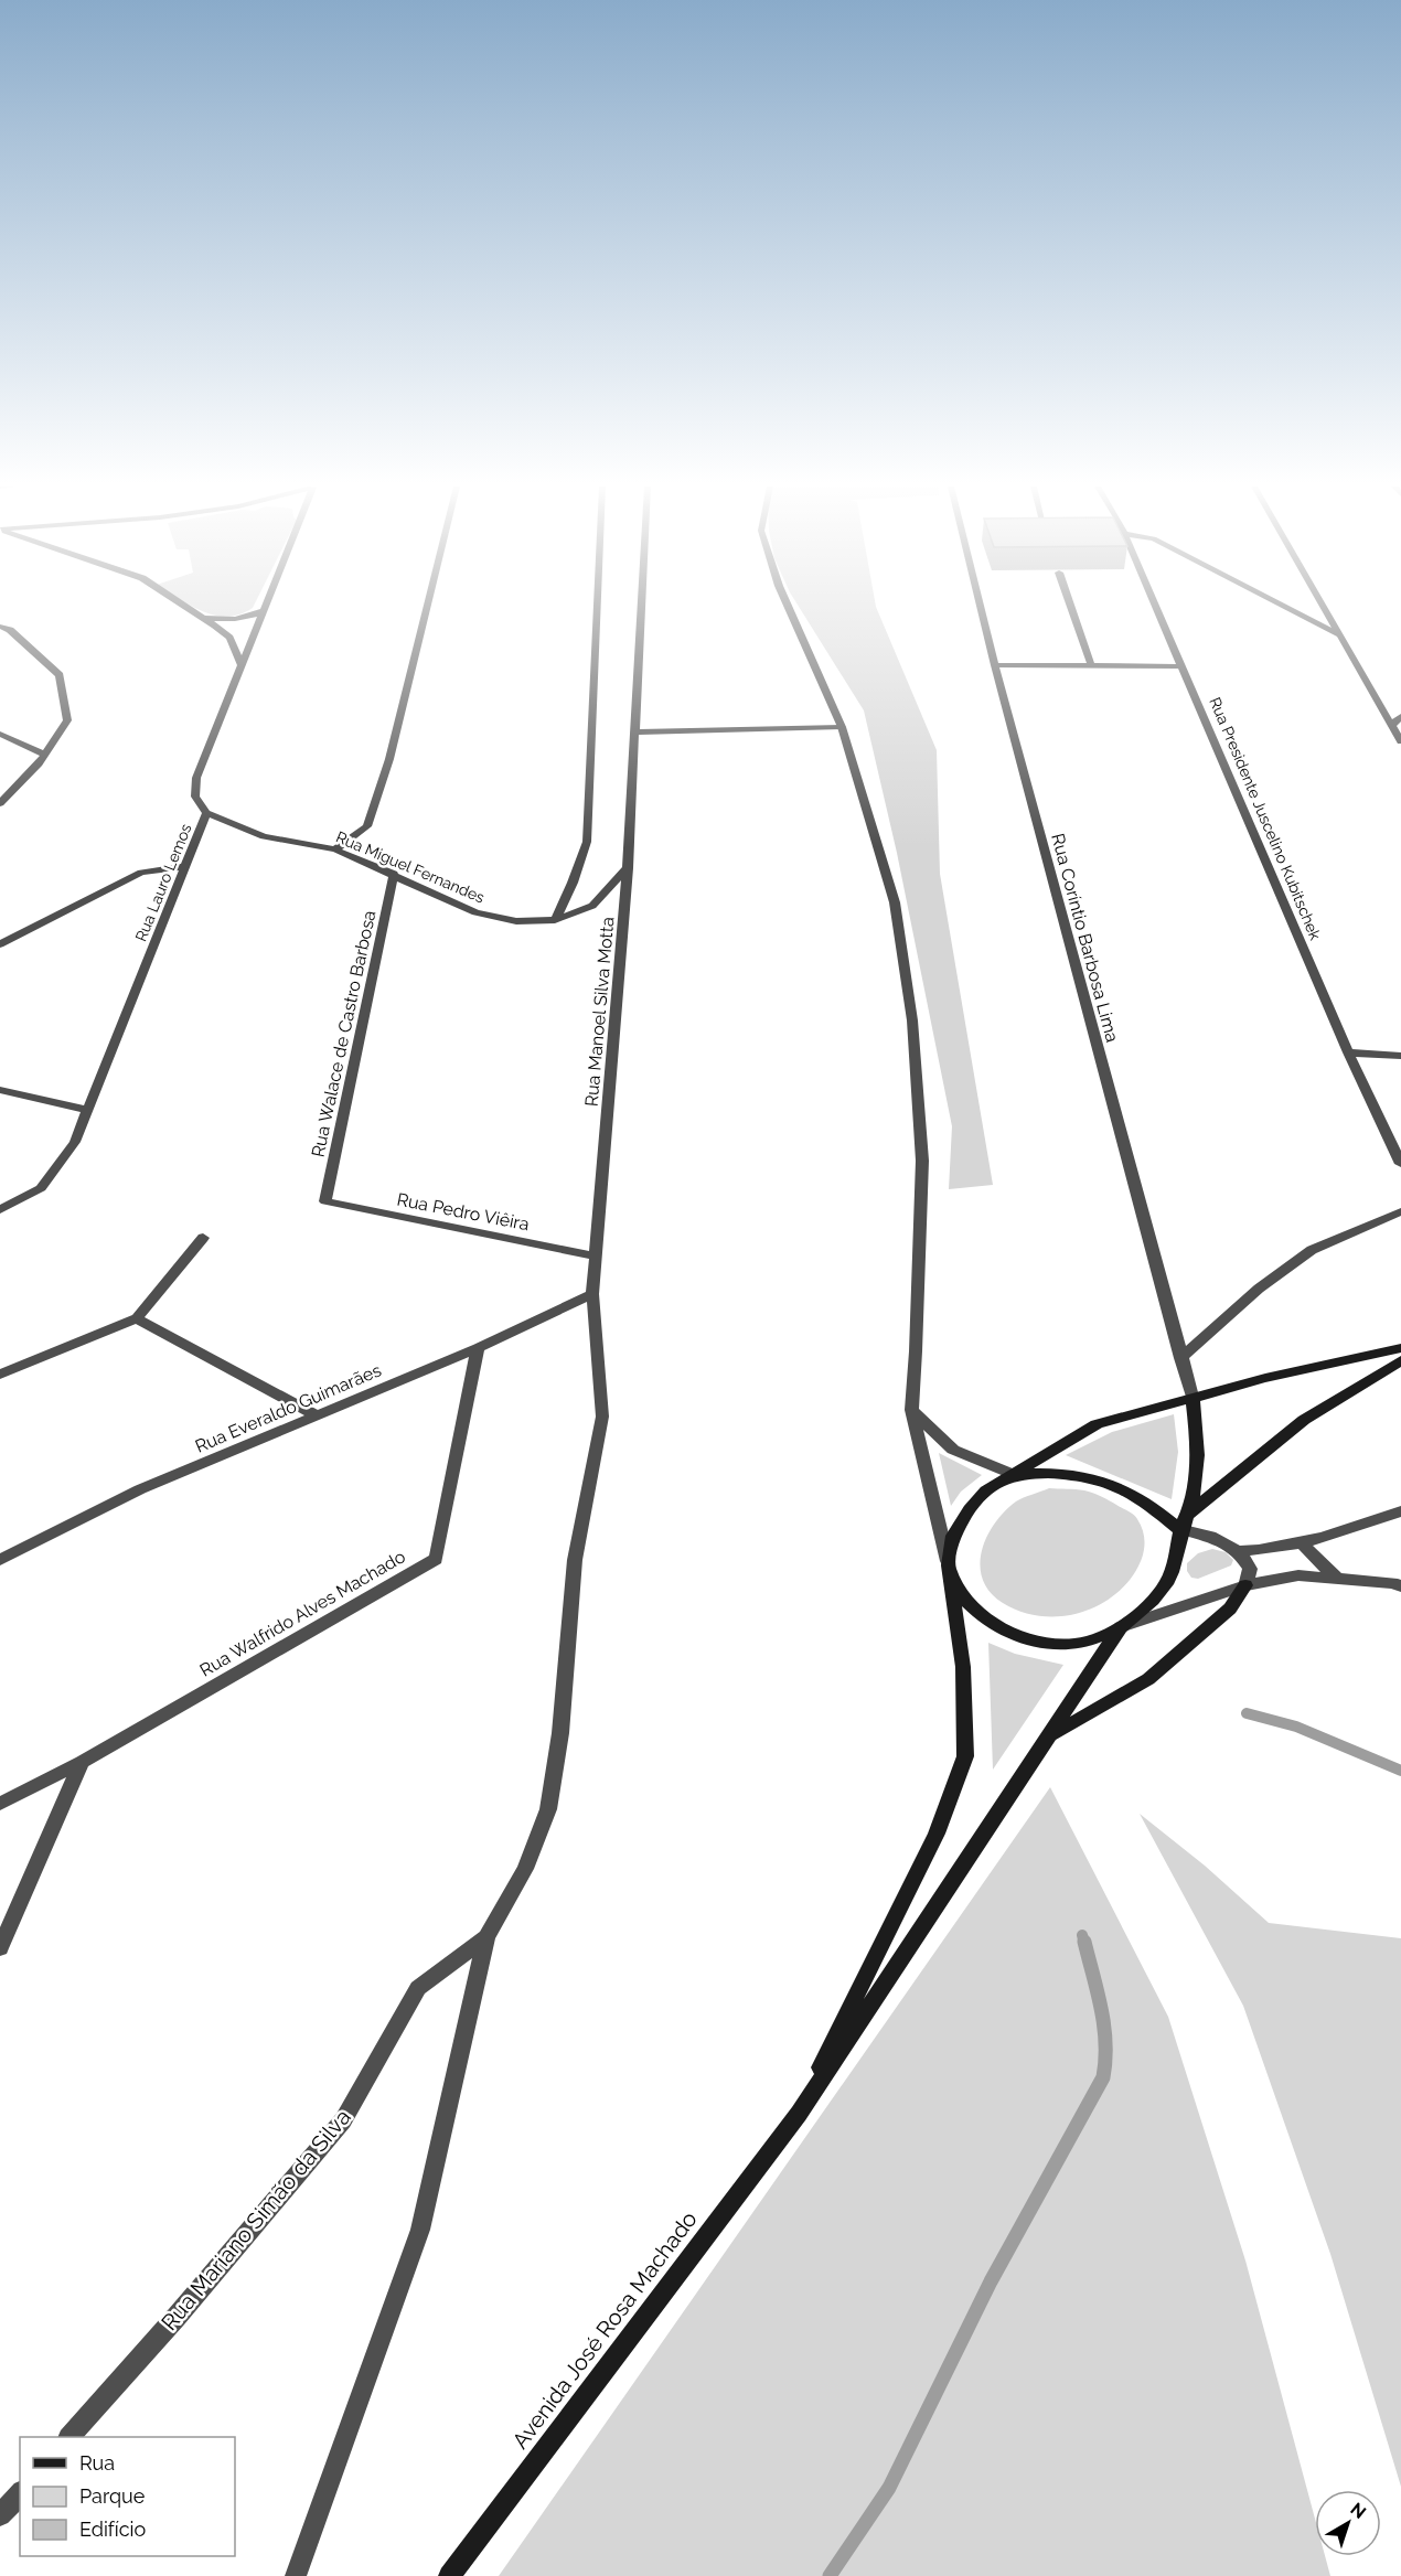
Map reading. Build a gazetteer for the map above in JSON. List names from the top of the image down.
{
  "streets": {
    "main road": ["Avenida José Rosa Machado"],
    "street": [
      "Rua Presidente Juscelino Kubitschek",
      "Rua Miguel Fernandes",
      "Rua Lauro Lemos",
      "Rua Coríntio Barbosa Lima",
      "Rua Manoel Silva Motta",
      "Rua Walace de Castro Barbosa",
      "Rua Pedro Viêira",
      "Rua Everaldo Guimarães",
      "Rua Walfrido Alves Machado",
      "Rua Mariano Simão da Silva"
    ]
  },
  "crossings": [
    ["Rua Miguel Fernandes", "Rua Lauro Lemos"],
    ["Rua Miguel Fernandes", "Rua Manoel Silva Motta"],
    ["Rua Miguel Fernandes", "Rua Walace de Castro Barbosa"],
    ["Rua Manoel Silva Motta", "Rua Pedro Viêira"],
    ["Rua Manoel Silva Motta", "Rua Everaldo Guimarães"],
    ["Rua Manoel Silva Motta", "Rua Mariano Simão da Silva"],
    ["Rua Walace de Castro Barbosa", "Rua Pedro Viêira"],
    ["Rua Everaldo Guimarães", "Rua Walfrido Alves Machado"]
  ],
  "legend": ["Rua", "Parque", "Edifício"],
  "north": "top right"
}
